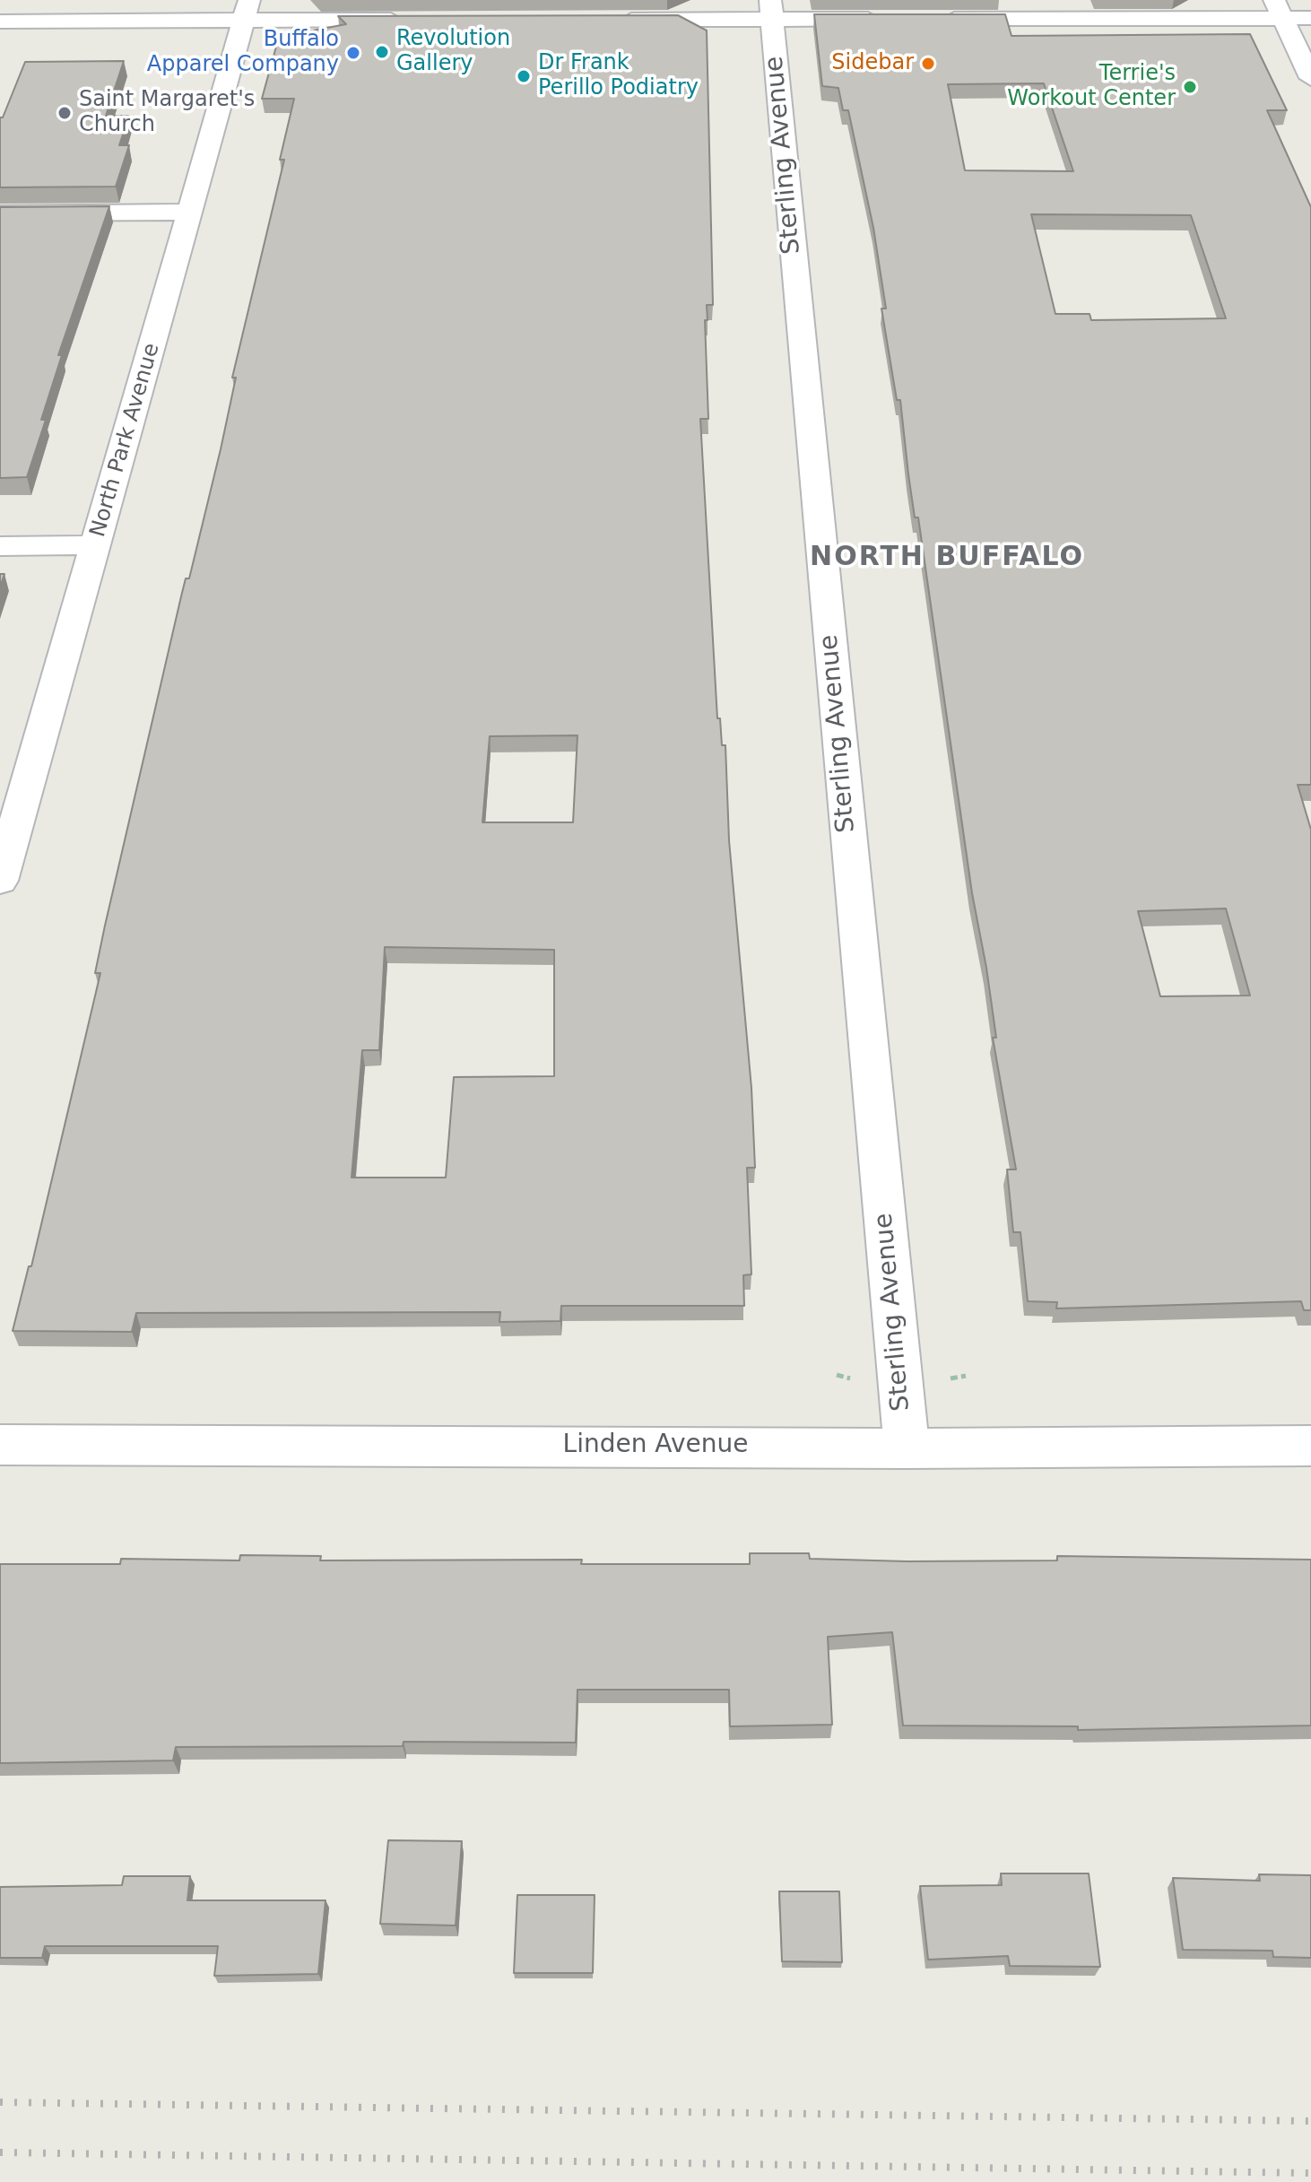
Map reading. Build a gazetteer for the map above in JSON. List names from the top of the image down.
{
  "streets": {
    "street": ["Sterling Avenue", "North Park Avenue", "Linden Avenue"]
  },
  "crossings": [
    ["Sterling Avenue", "Linden Avenue"]
  ],
  "districts": ["NORTH BUFFALO"],
  "places": [
    "Revolution Gallery",
    "Buffalo Apparel Company",
    "Sidebar",
    "Dr Frank Perillo Podiatry",
    "Terrie's Workout Center",
    "Saint Margaret's Church"
  ]
}
